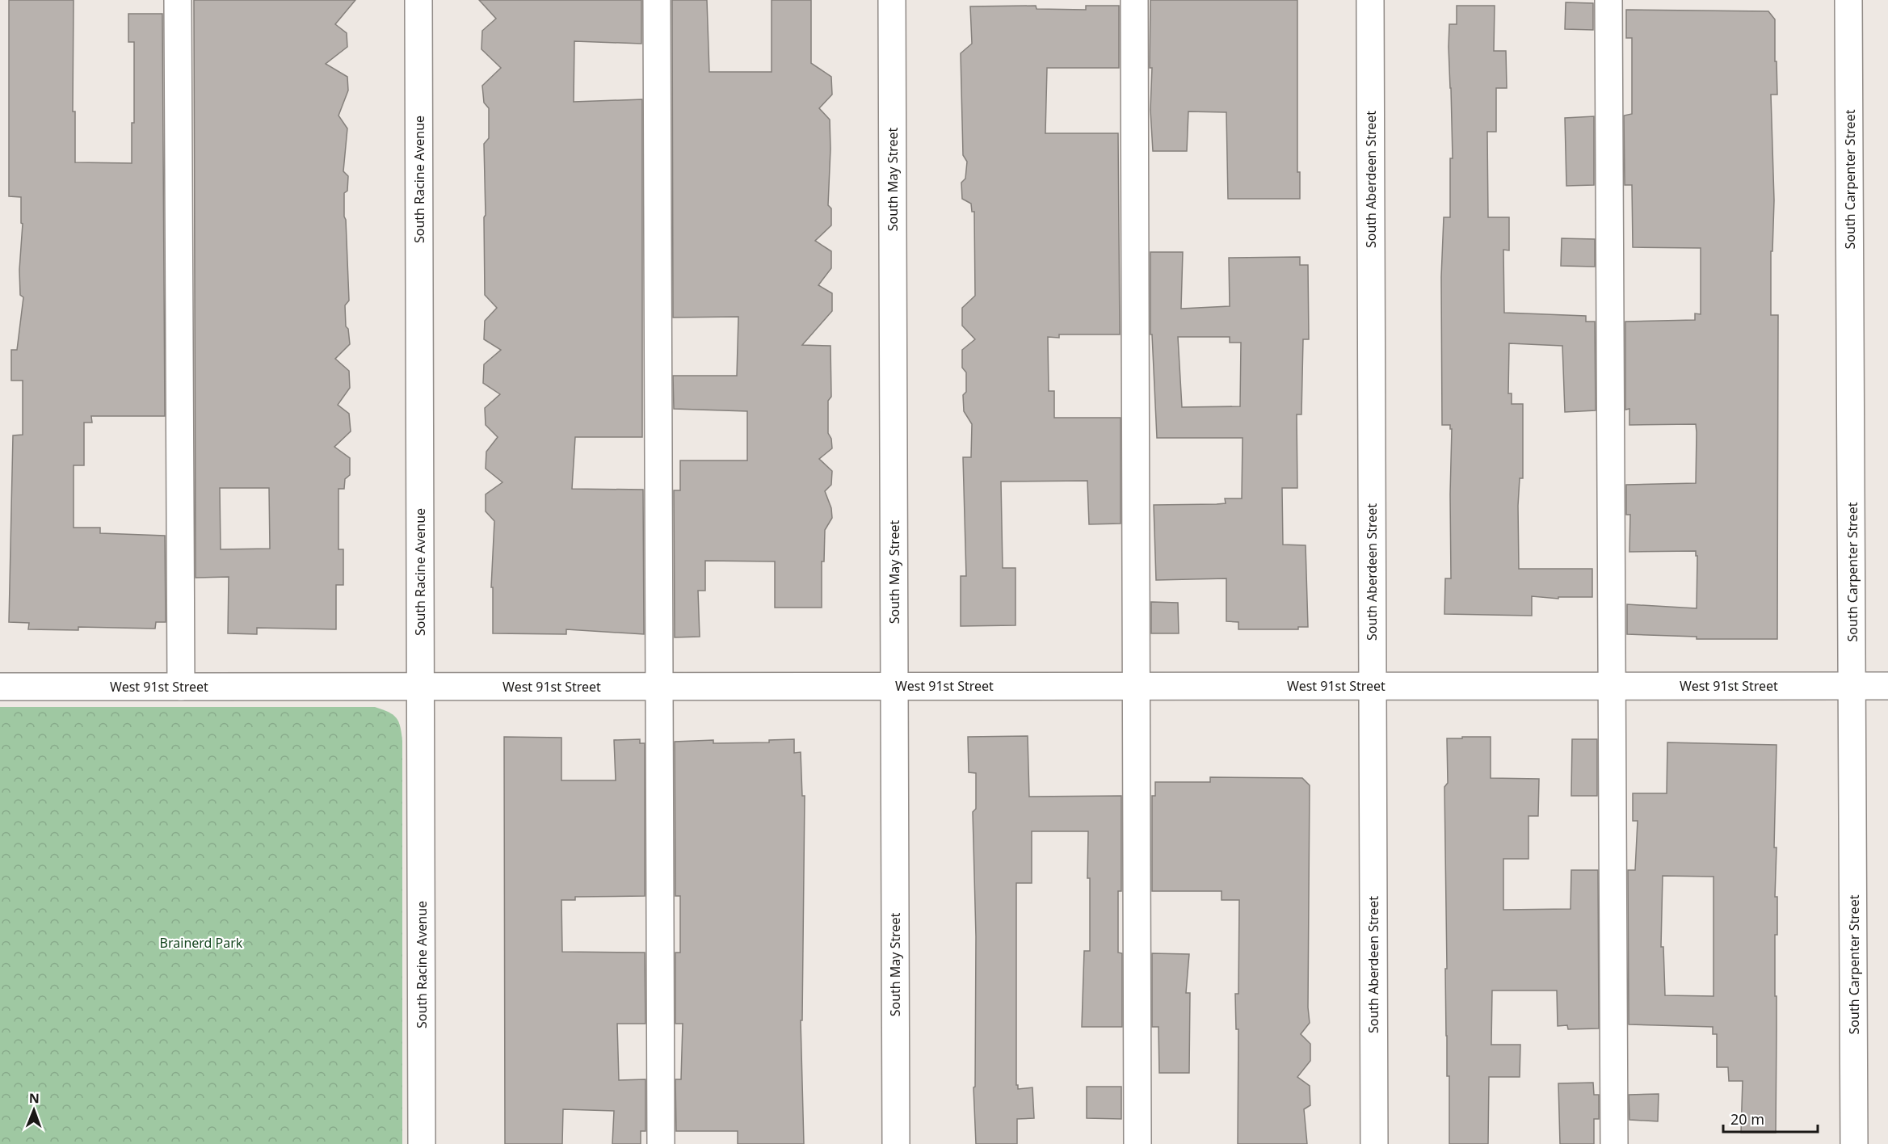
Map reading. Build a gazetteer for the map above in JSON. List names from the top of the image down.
{
  "streets": {
    "street": [
      "South Racine Avenue",
      "South May Street",
      "South Aberdeen Street",
      "South Carpenter Street",
      "West 91st Street"
    ]
  },
  "crossings": [
    ["South Racine Avenue", "West 91st Street"],
    ["South May Street", "West 91st Street"],
    ["South Aberdeen Street", "West 91st Street"],
    ["South Carpenter Street", "West 91st Street"]
  ],
  "parks": ["Brainerd Park"],
  "scale_bar": "20 m",
  "north": "top"
}
